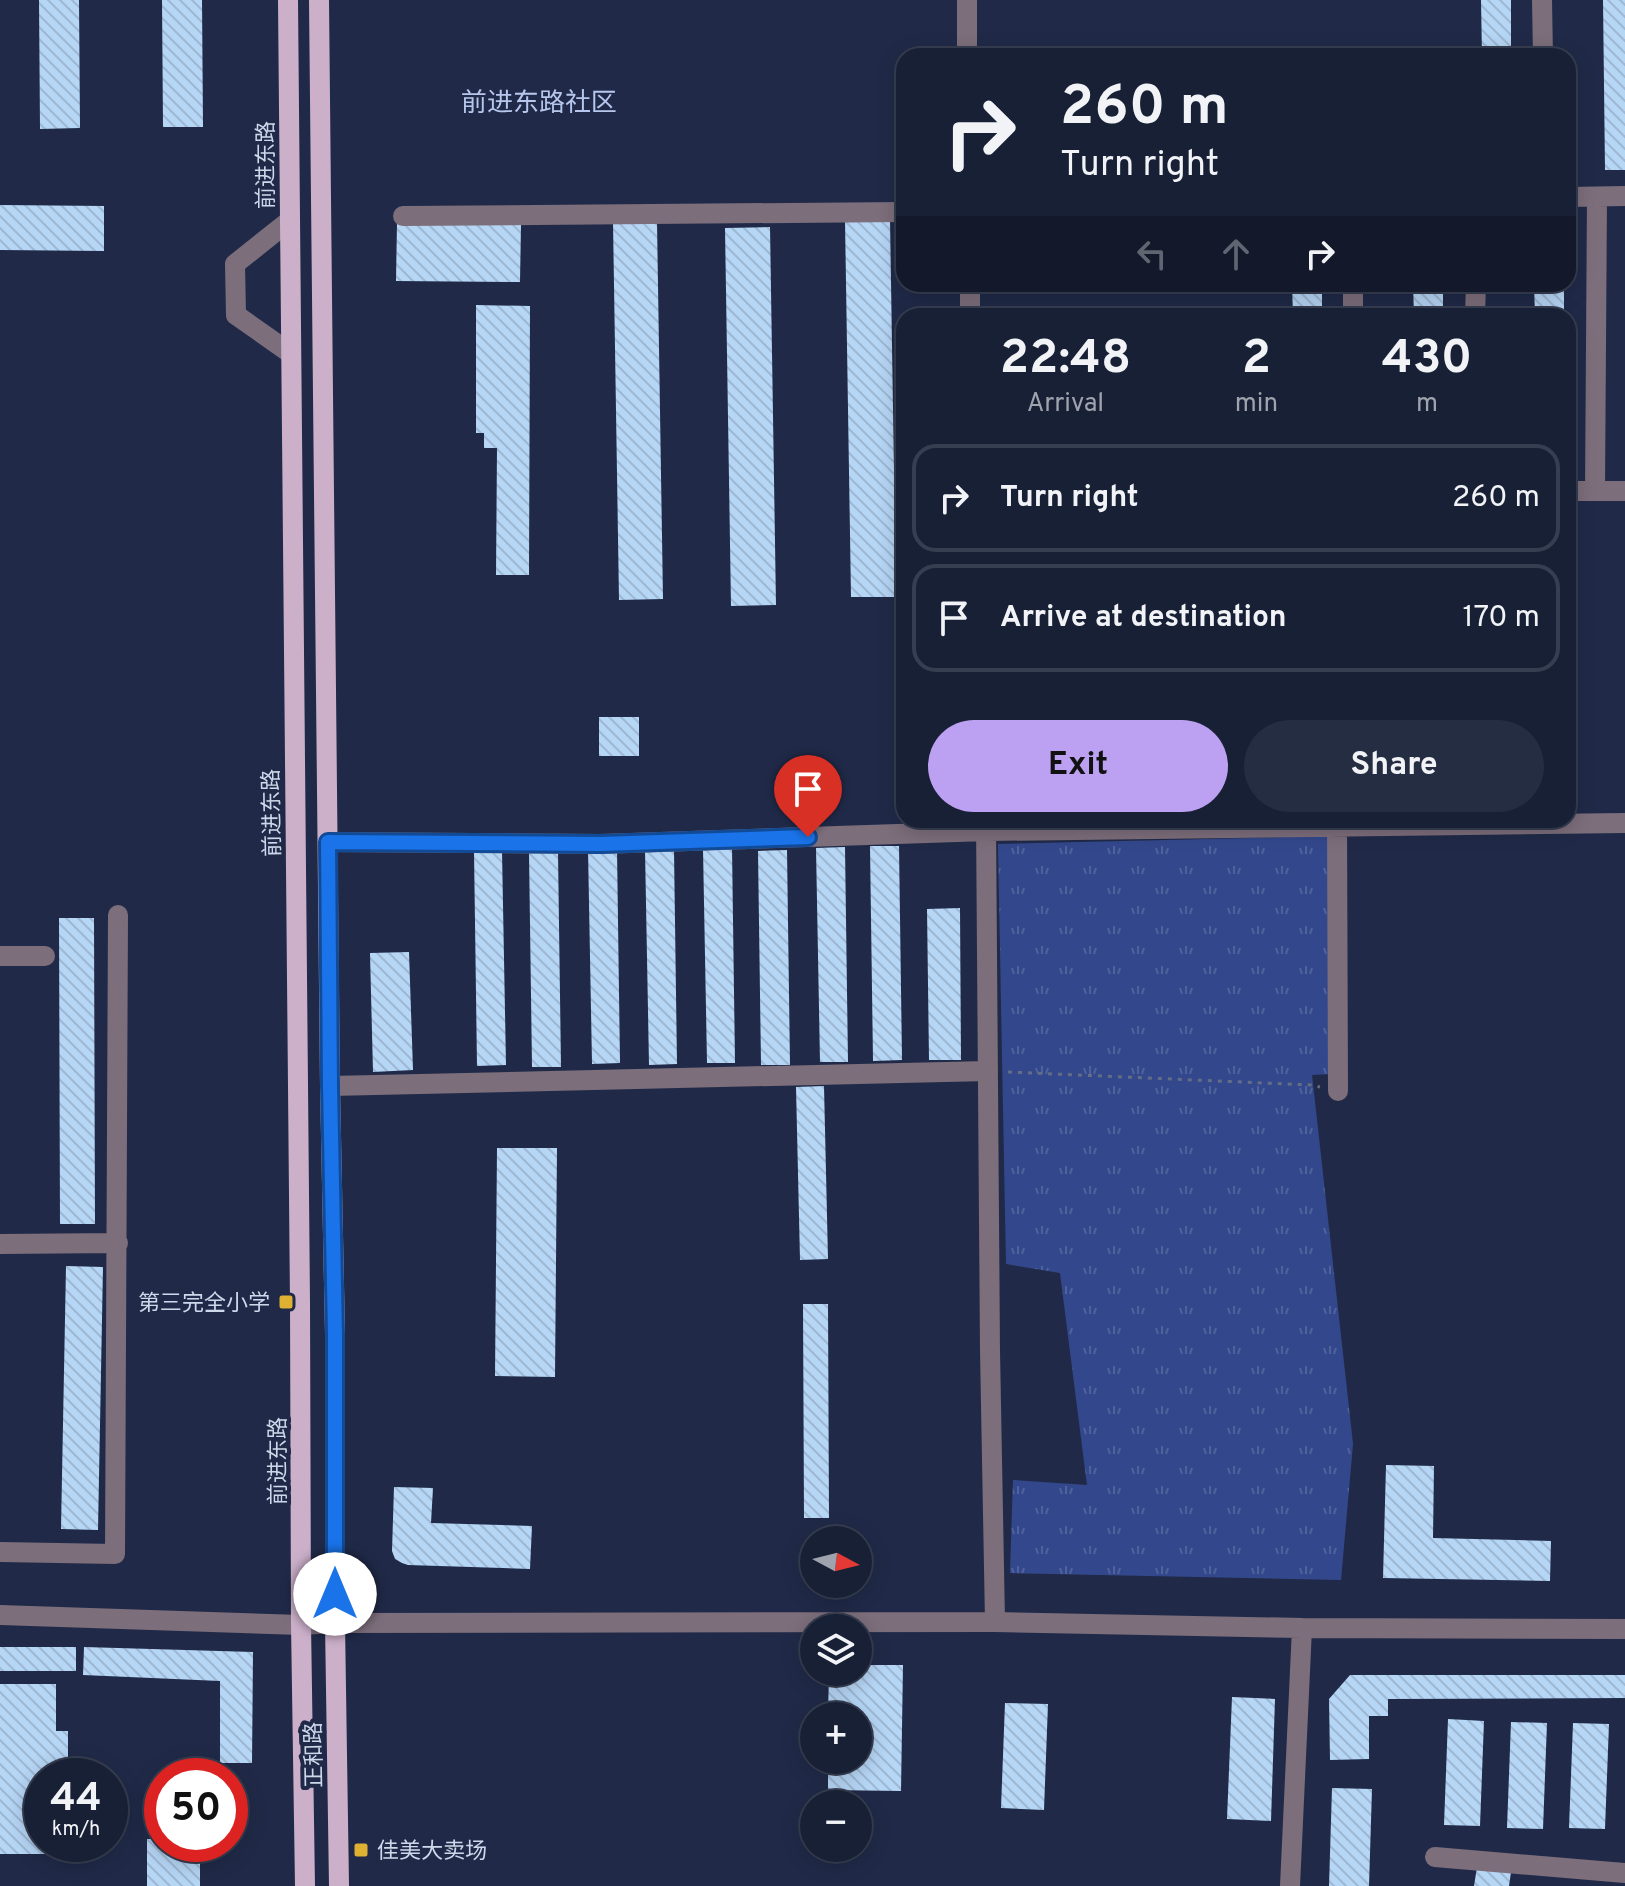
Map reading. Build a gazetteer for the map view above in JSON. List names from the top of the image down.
{
  "streets": {
    "main road": ["前进东路", "正和路"]
  },
  "crossings": [
    ["前进东路", "正和路"]
  ],
  "districts": ["前进东路社区"],
  "places": {
    "transit": ["第三完全小学", "佳美大卖场"]
  },
  "north": "right",
  "page": {
    "turn": ["260 m", "Turn right"],
    "eta": [
      "22:48",
      "Arrival",
      "2",
      "min",
      "430",
      "m"
    ],
    "list": [
      {
        "name": "Turn right",
        "value": "260 m"
      },
      {
        "name": "Arrive at destination",
        "value": "170 m"
      }
    ],
    "buttons": ["Exit", "Share"],
    "map_buttons": ["+", "−"],
    "speed": "44 km/h",
    "limit": "50"
  }
}
